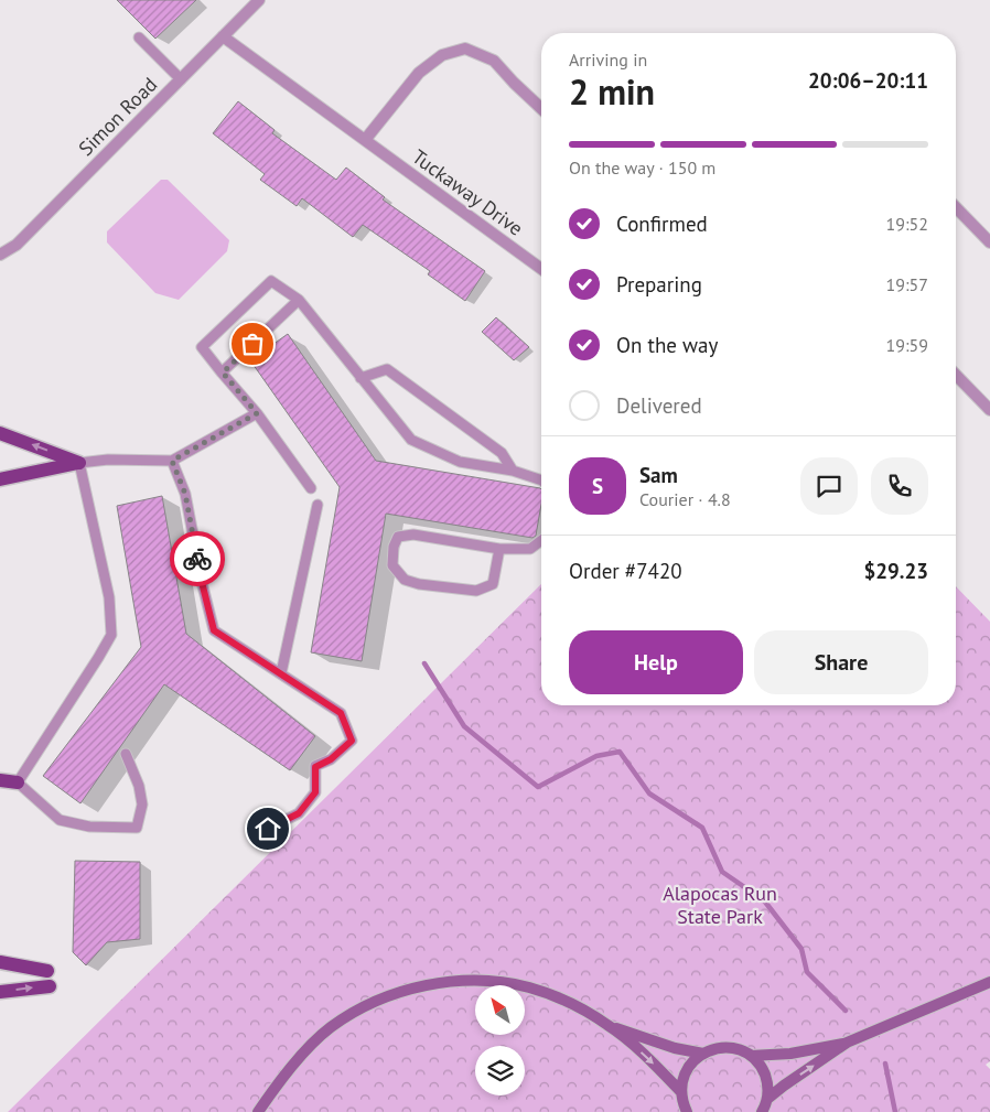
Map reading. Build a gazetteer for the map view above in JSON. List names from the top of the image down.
{
  "streets": {
    "street": ["Simon Road", "Tuckaway Drive"]
  },
  "crossings": [
    ["Simon Road", "Tuckaway Drive"]
  ],
  "parks": ["Alapocas Run State Park"],
  "north": "top left",
  "page": {
    "heading": ["2 min", "Arriving in", "20:06–20:11"],
    "panel": [
      "Sam",
      "Courier · 4.8",
      "Order #7420",
      "$29.23"
    ],
    "bar": "On the way · 150 m",
    "list": [
      ["Confirmed", "19:52"],
      ["Preparing", "19:57"],
      ["On the way", "19:59"],
      "Delivered"
    ],
    "round": "S",
    "buttons": ["Help", "Share"]
  }
}
